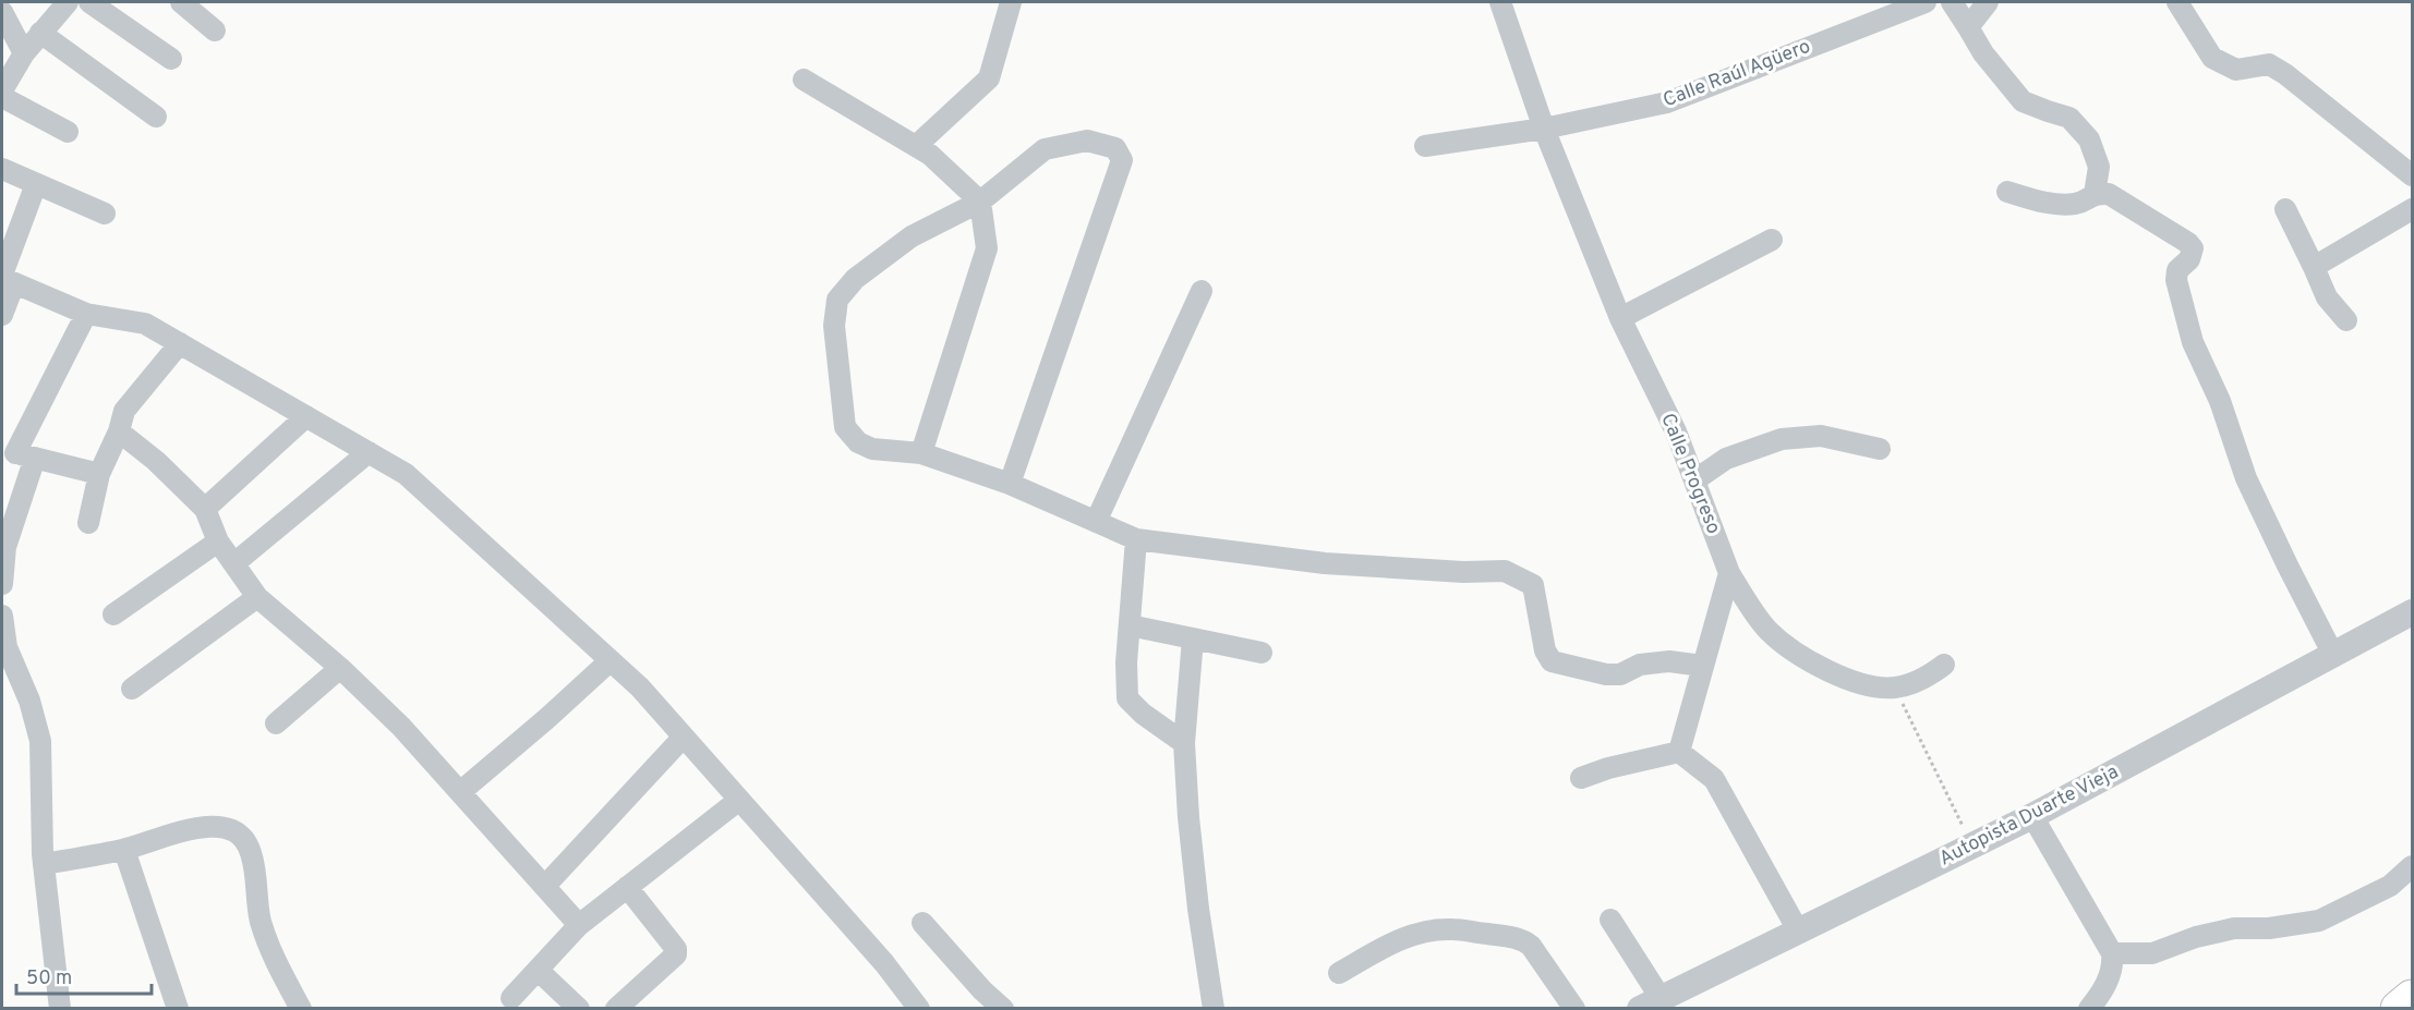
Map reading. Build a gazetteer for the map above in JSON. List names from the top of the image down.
{
  "streets": {
    "street": ["Calle Raúl Agüero", "Calle Progreso", "Autopista Duarte Vieja"]
  },
  "crossings": [
    ["Calle Raúl Agüero", "Calle Progreso"]
  ],
  "scale_bar": "50 m"
}
